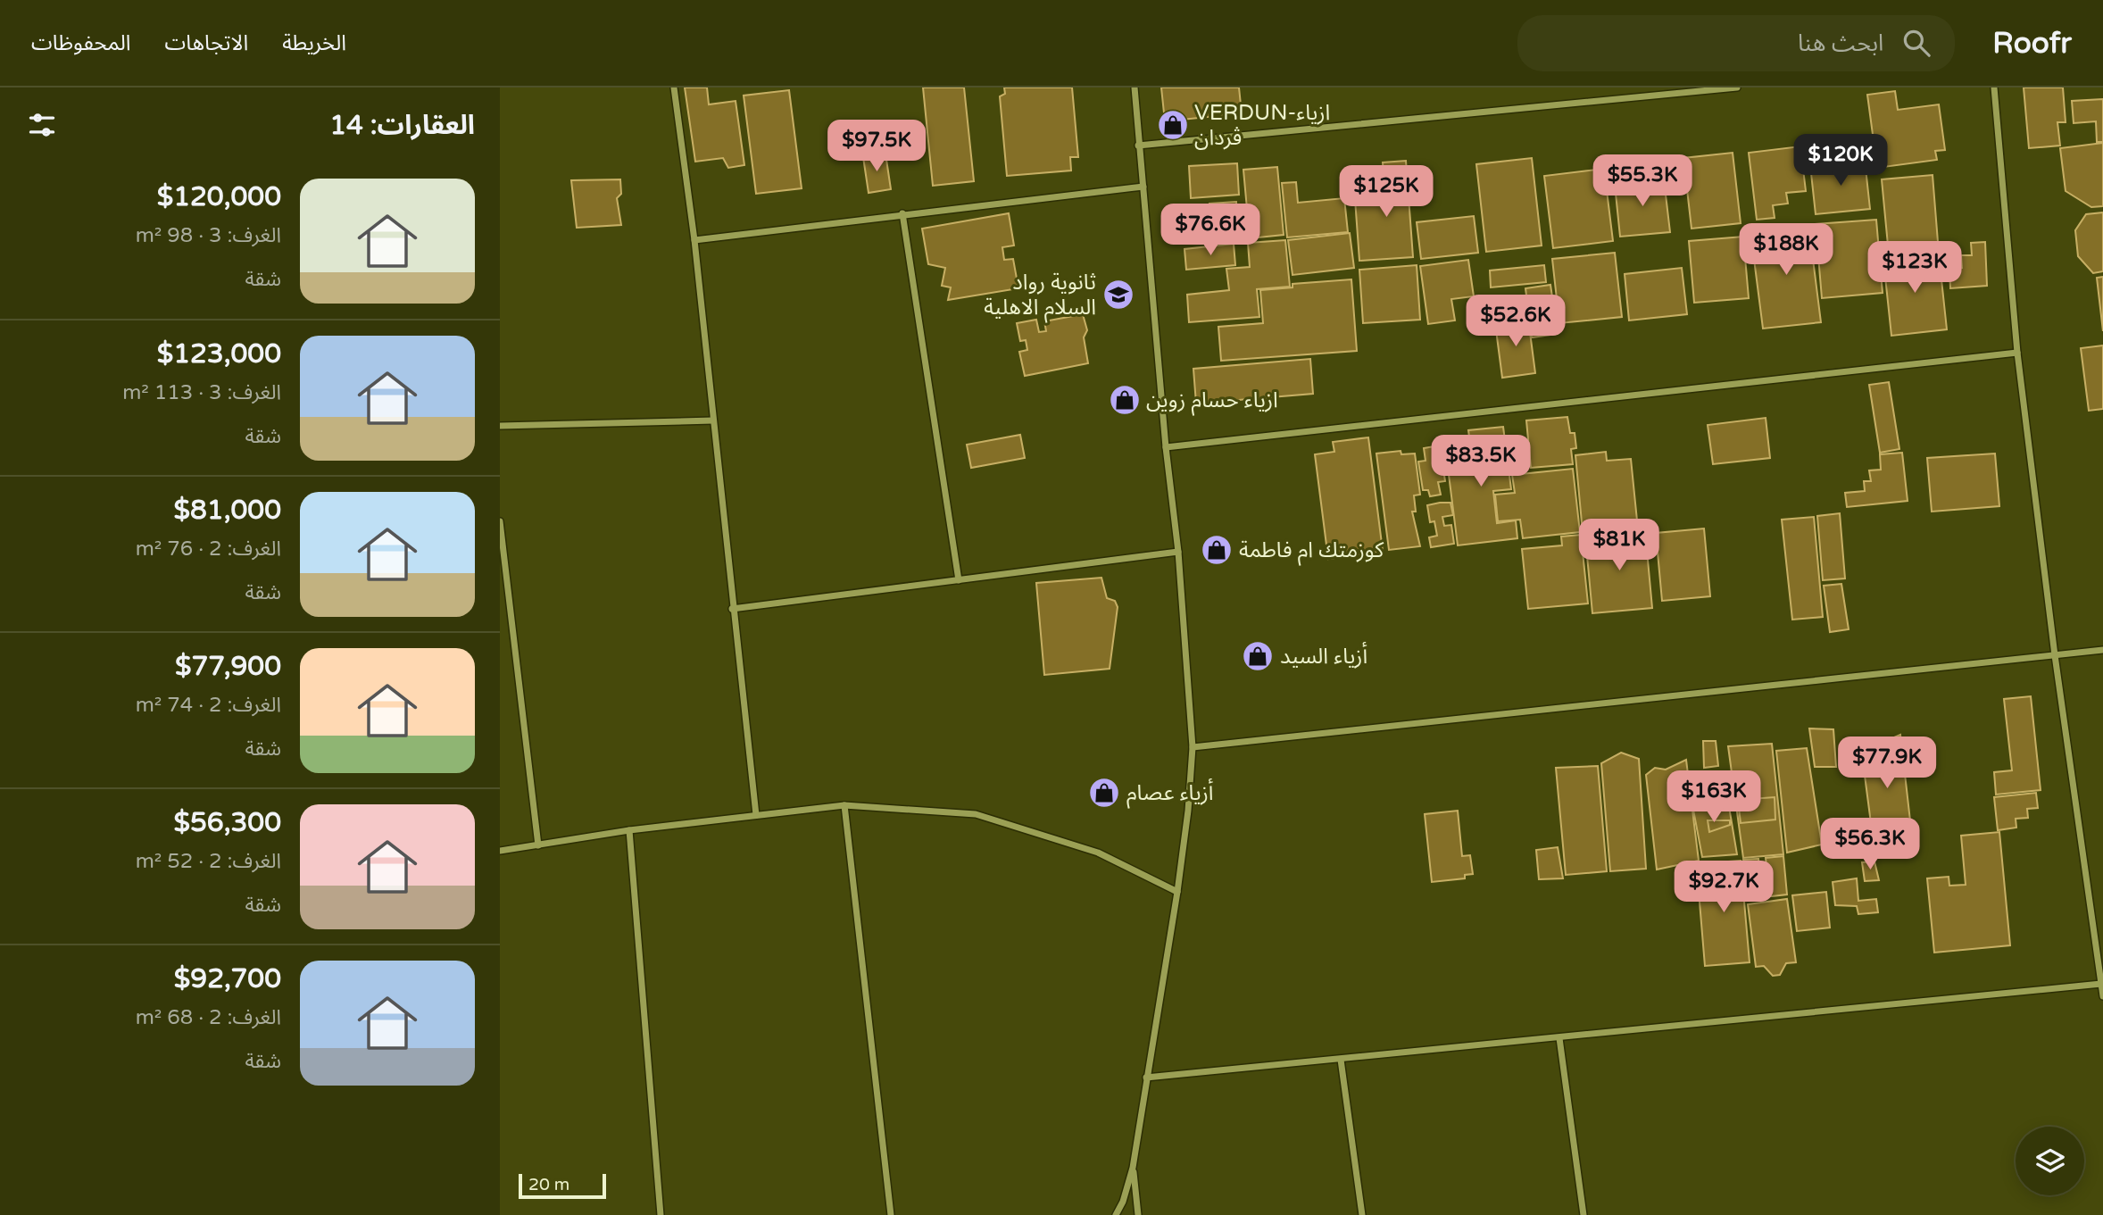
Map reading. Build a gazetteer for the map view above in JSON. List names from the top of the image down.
{
  "places": {
    "shop": [
      "VERDUN-ازياء ڤردان",
      "ازياء حسام زوين",
      "كوزمتك ام فاطمة",
      "أزياء السيد",
      "أزياء عصام"
    ],
    "school or university": ["ثانوية رواد السلام الاهلية"]
  },
  "scale_bar": "20 m",
  "page": {
    "header": "Roofr",
    "search": "ابحث هنا",
    "nav": ["الخريطة", "الاتجاهات", "المحفوظات"],
    "heading": "العقارات: 14",
    "price": [
      "$97.5K",
      "$120K",
      "$55.3K",
      "$125K",
      "$76.6K",
      "$188K",
      "$123K",
      "$52.6K",
      "$83.5K",
      "$81K",
      "$77.9K",
      "$163K",
      "$56.3K",
      "$92.7K"
    ],
    "list": [
      {
        "name": "$120,000",
        "note": "الغرف: 3 · 98 m² · شقة"
      },
      {
        "name": "$123,000",
        "note": "الغرف: 3 · 113 m² · شقة"
      },
      {
        "name": "$81,000",
        "note": "الغرف: 2 · 76 m² · شقة"
      },
      {
        "name": "$77,900",
        "note": "الغرف: 2 · 74 m² · شقة"
      },
      {
        "name": "$56,300",
        "note": "الغرف: 2 · 52 m² · شقة"
      },
      {
        "name": "$92,700",
        "note": "الغرف: 2 · 68 m² · شقة"
      }
    ],
    "scale": "20 m"
  }
}
